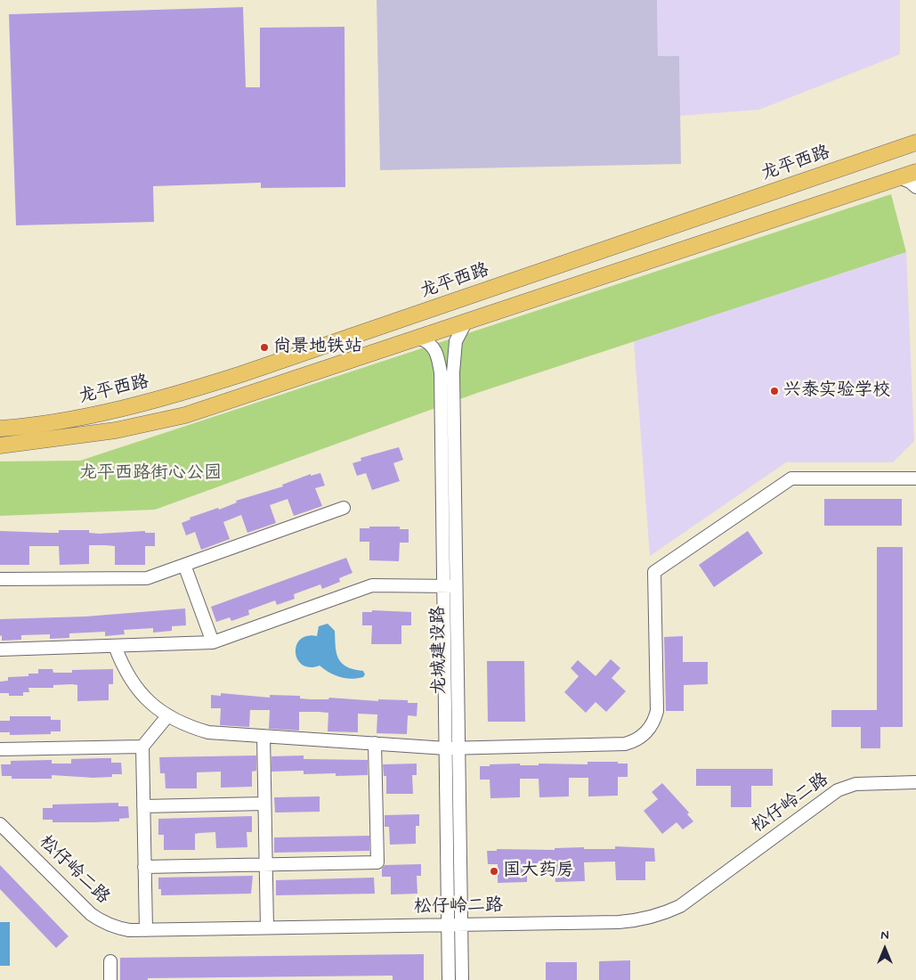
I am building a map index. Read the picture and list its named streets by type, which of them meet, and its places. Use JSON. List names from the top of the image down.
{
  "streets": {
    "main road": ["龙平西路"],
    "street": ["龙城建设路", "松仔岭二路"]
  },
  "crossings": [
    ["龙平西路", "龙城建设路"],
    ["龙城建设路", "松仔岭二路"]
  ],
  "parks": ["龙平西路街心公园"],
  "places": ["尚景地铁站", "兴泰实验学校", "国大药房"],
  "north": "top"
}
